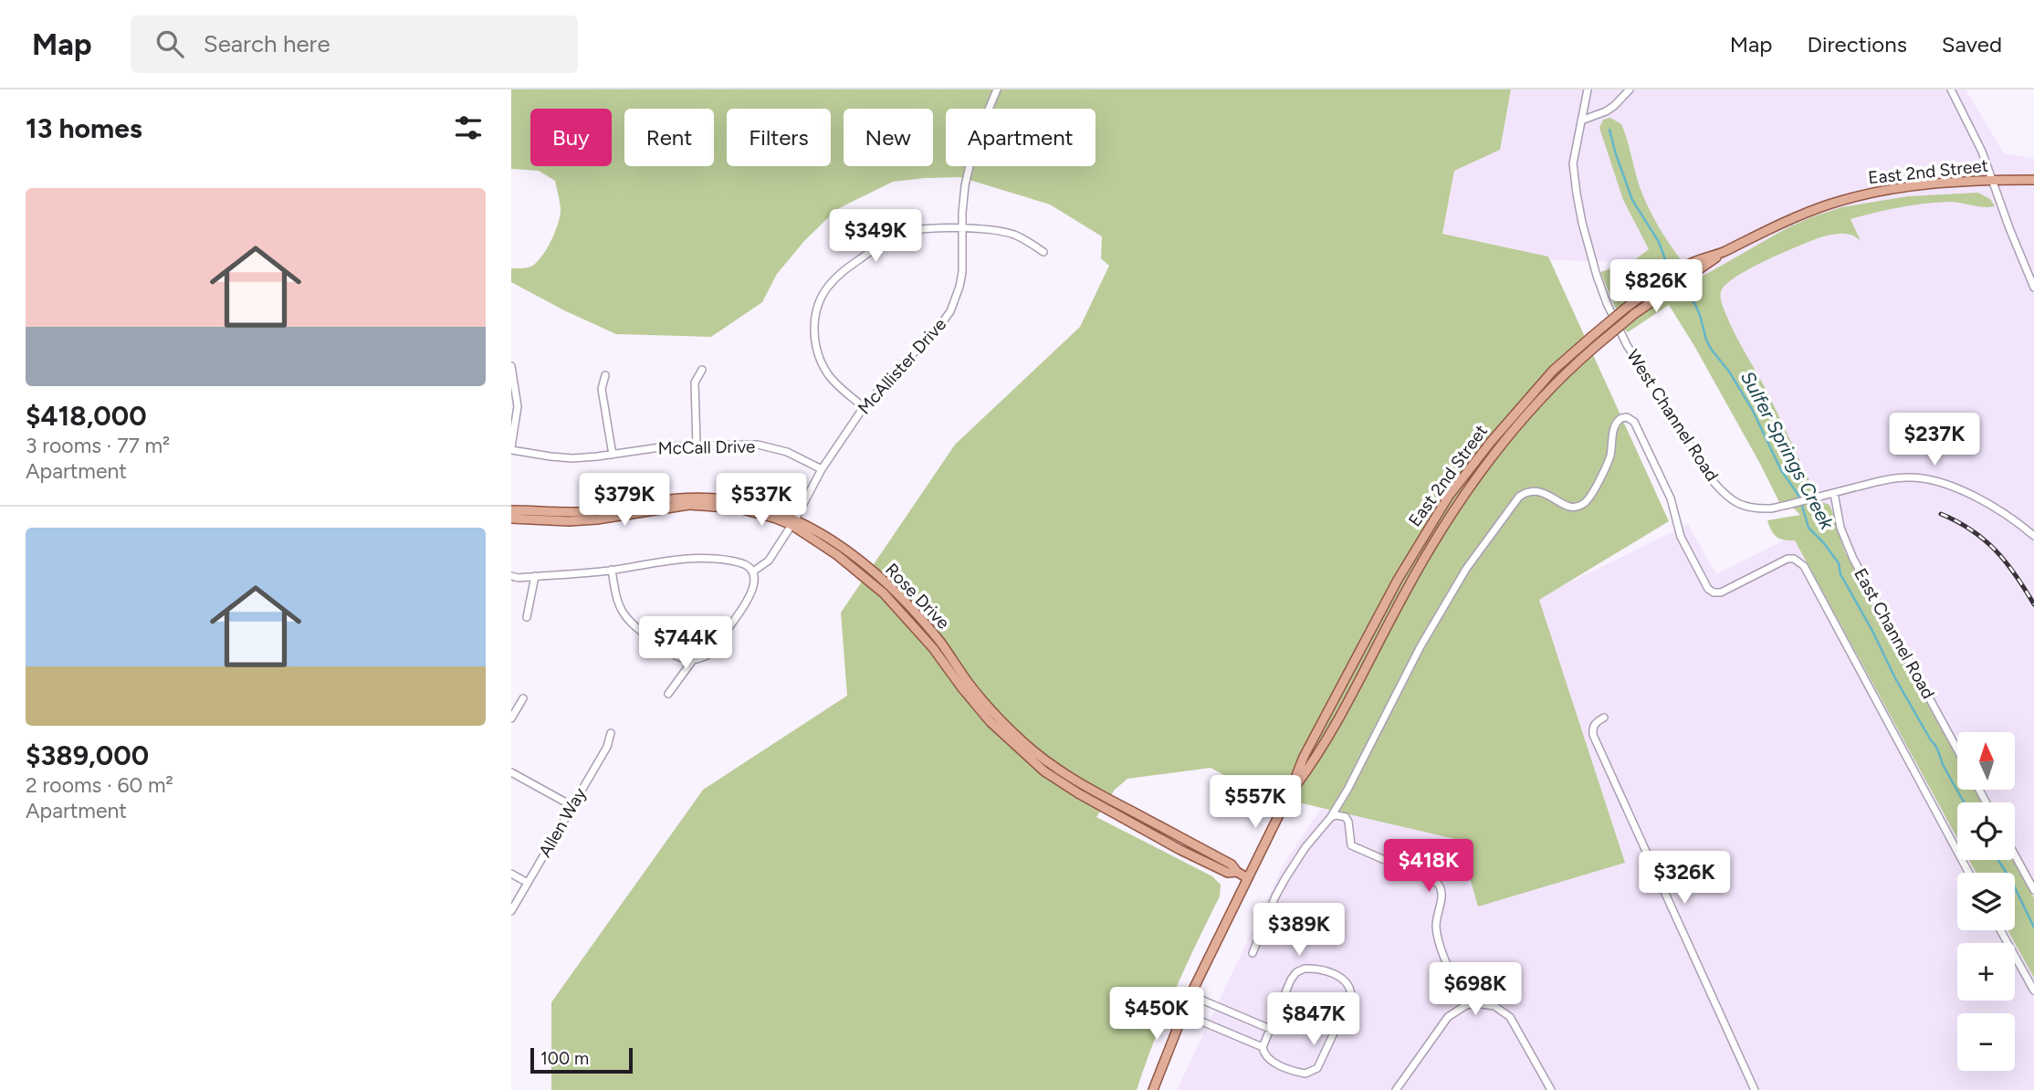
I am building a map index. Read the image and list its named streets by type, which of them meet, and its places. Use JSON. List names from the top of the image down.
{
  "streets": {
    "main road": ["East 2nd Street", "Rose Drive"],
    "street": [
      "McAllister Drive",
      "West Channel Road",
      "McCall Drive",
      "East Channel Road",
      "Allen Way"
    ]
  },
  "crossings": [
    ["East 2nd Street", "Rose Drive"],
    ["McAllister Drive", "McCall Drive"],
    ["McAllister Drive", "Rose Drive"],
    ["West Channel Road", "East Channel Road"]
  ],
  "water": ["Sulfer Springs Creek"],
  "scale_bar": "100 m",
  "north": "top",
  "page": {
    "header": "Map",
    "search": "Search here",
    "nav": ["Map", "Directions", "Saved"],
    "heading": "13 homes",
    "chip": [
      "Buy",
      "Rent",
      "Filters",
      "New",
      "Apartment"
    ],
    "list": [
      {
        "name": "$418,000",
        "note": "3 rooms · 77 m² · Apartment"
      },
      {
        "name": "$389,000",
        "note": "2 rooms · 60 m² · Apartment"
      }
    ],
    "price": [
      "$349K",
      "$826K",
      "$237K",
      "$379K",
      "$537K",
      "$744K",
      "$557K",
      "$418K",
      "$326K",
      "$389K",
      "$698K",
      "$450K",
      "$847K"
    ],
    "map_buttons": ["+", "−"],
    "scale": "100 m"
  }
}
